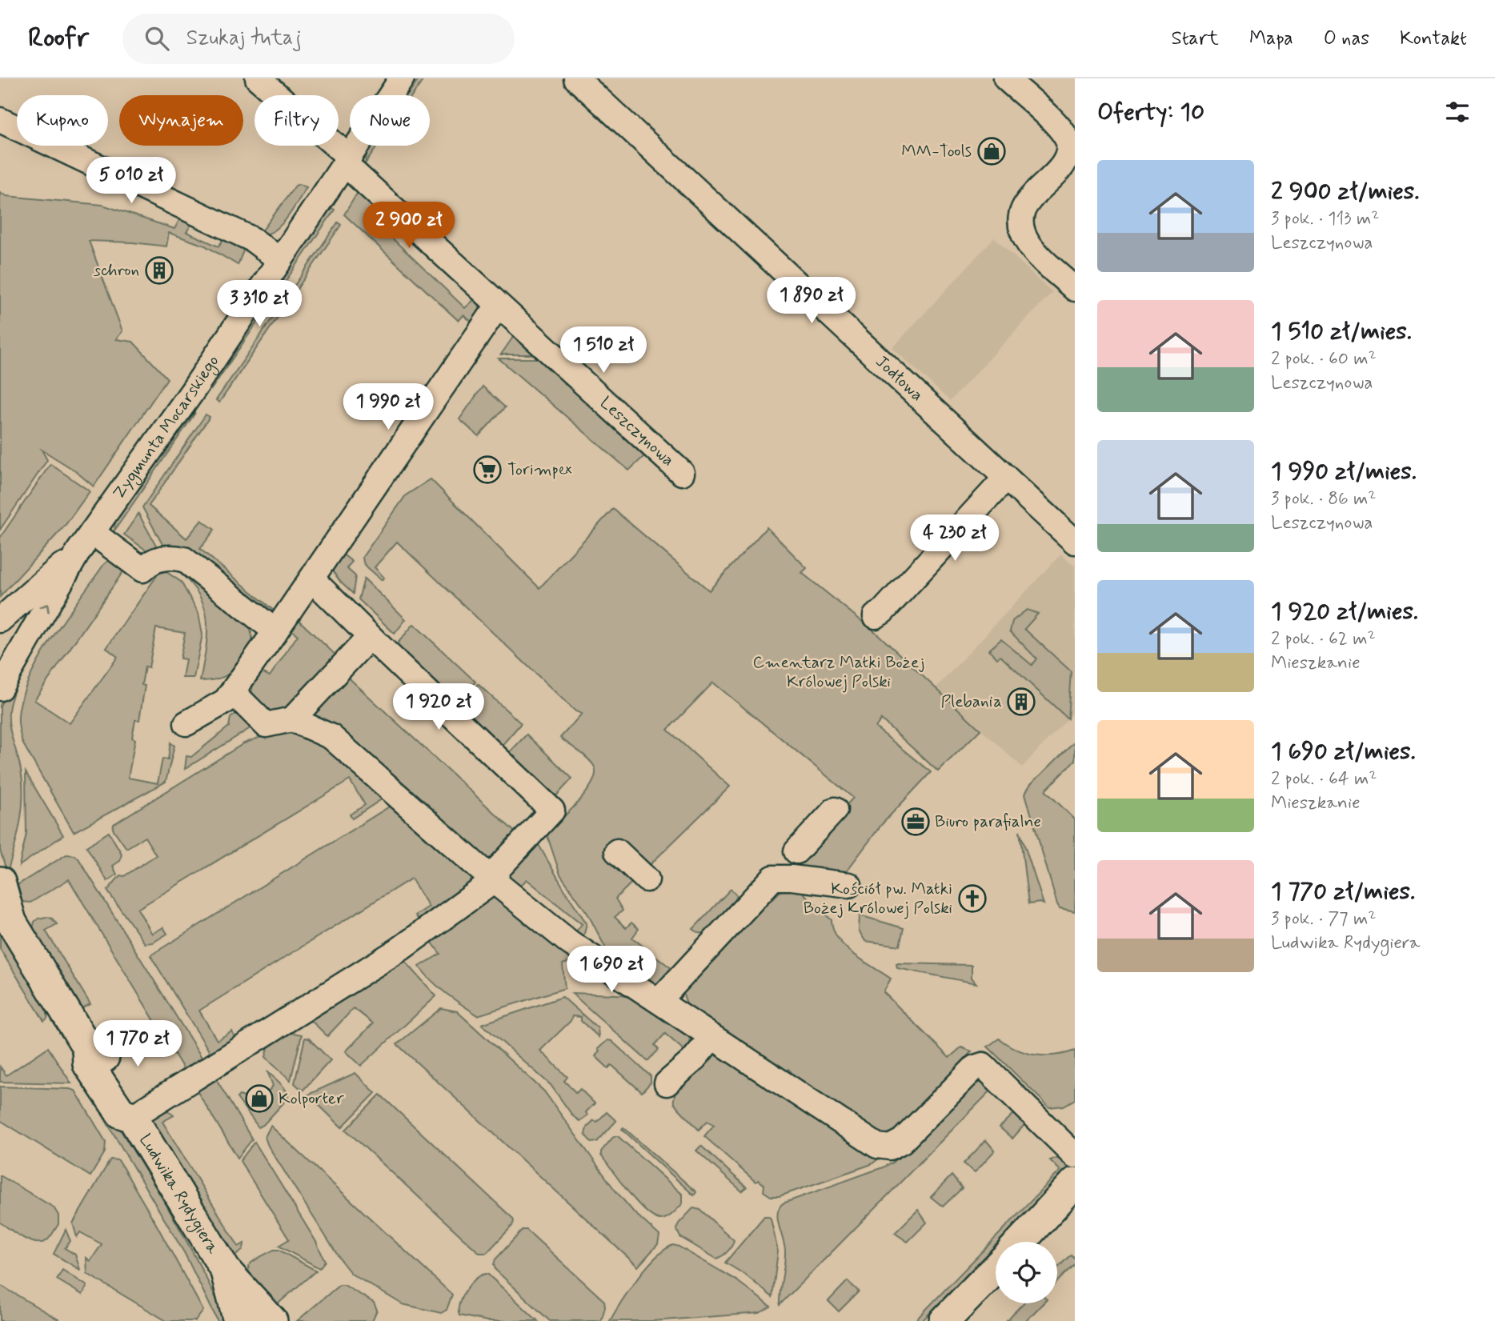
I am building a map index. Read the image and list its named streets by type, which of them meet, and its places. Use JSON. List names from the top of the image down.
{
  "streets": {
    "street": [
      "Jodłowa",
      "Zygmunta Mocarskiego",
      "Leszczynowa",
      "Ludwika Rydygiera"
    ]
  },
  "crossings": [
    ["Zygmunta Mocarskiego", "Leszczynowa"]
  ],
  "parks": ["Cmentarz Matki Bożej Królowej Polski"],
  "places": {
    "shop": ["MM-Tools", "Kolporter"],
    "building": ["schron", "Plebania"],
    "supermarket": ["Torimpex"],
    "office": ["Biuro parafialne"],
    "church": ["Kościół pw. Matki Bożej Królowej Polski"]
  },
  "page": {
    "header": "Roofr",
    "search": "Szukaj tutaj",
    "nav": [
      "Start",
      "Mapa",
      "O nas",
      "Kontakt"
    ],
    "heading": "Oferty: 10",
    "chip": [
      "Kupno",
      "Wynajem",
      "Filtry",
      "Nowe"
    ],
    "list": [
      {
        "name": "2 900 zł/mies.",
        "note": "3 pok. · 113 m² · Leszczynowa"
      },
      {
        "name": "1 510 zł/mies.",
        "note": "2 pok. · 60 m² · Leszczynowa"
      },
      {
        "name": "1 990 zł/mies.",
        "note": "3 pok. · 86 m² · Leszczynowa"
      },
      {
        "name": "1 920 zł/mies.",
        "note": "2 pok. · 62 m² · Mieszkanie"
      },
      {
        "name": "1 690 zł/mies.",
        "note": "2 pok. · 64 m² · Mieszkanie"
      },
      {
        "name": "1 770 zł/mies.",
        "note": "3 pok. · 77 m² · Ludwika Rydygiera"
      }
    ],
    "price": [
      "5 010 zł",
      "2 900 zł",
      "1 890 zł",
      "3 310 zł",
      "1 510 zł",
      "1 990 zł",
      "4 230 zł",
      "1 920 zł",
      "1 690 zł",
      "1 770 zł"
    ]
  }
}
